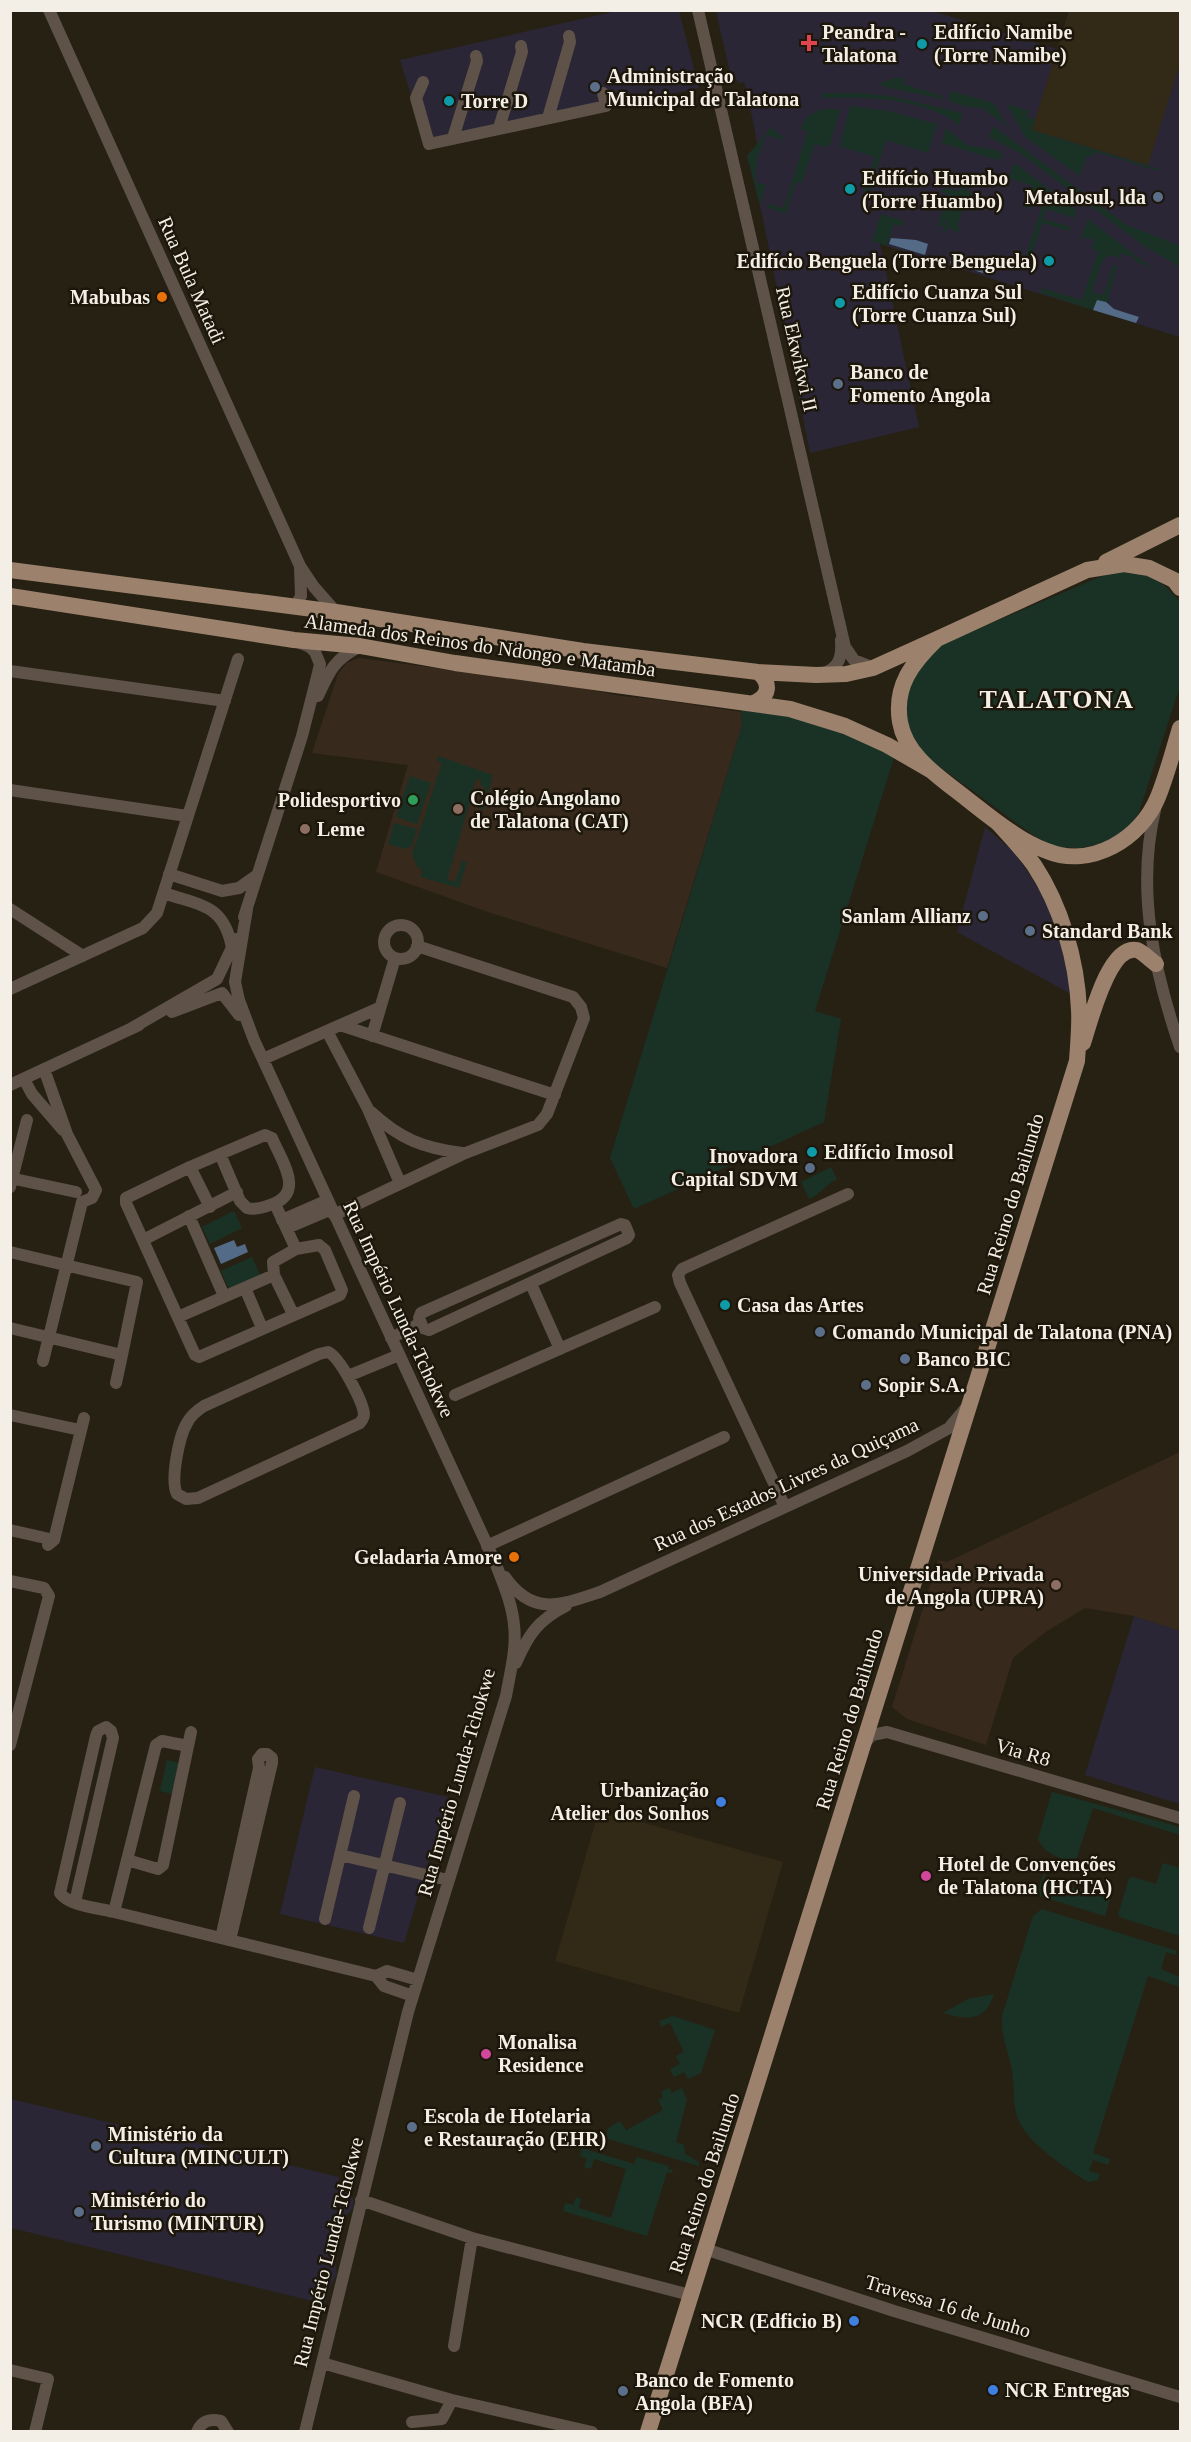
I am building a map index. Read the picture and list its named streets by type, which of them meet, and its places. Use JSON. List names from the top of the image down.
{
  "streets": {
    "main road": ["Alameda dos Reinos do Ndongo e Matamba", "Rua Reino do Bailundo"],
    "street": [
      "Rua Bula Matadi",
      "Rua Ekwikwi II",
      "Rua Império Lunda-Tchokwe",
      "Rua dos Estados Livres da Quiçama",
      "Via R8",
      "Travessa 16 de Junho"
    ]
  },
  "crossings": [
    ["Rua Bula Matadi", "Alameda dos Reinos do Ndongo e Matamba"],
    ["Rua Ekwikwi II", "Alameda dos Reinos do Ndongo e Matamba"],
    ["Alameda dos Reinos do Ndongo e Matamba", "Rua Império Lunda-Tchokwe"],
    ["Rua Reino do Bailundo", "Rua dos Estados Livres da Quiçama"],
    ["Rua Reino do Bailundo", "Via R8"],
    ["Rua Reino do Bailundo", "Travessa 16 de Junho"],
    ["Rua Império Lunda-Tchokwe", "Rua dos Estados Livres da Quiçama"]
  ],
  "districts": ["TALATONA"],
  "places": {
    "health": ["Peandra - Talatona"],
    "other": [
      "Edifício Namibe (Torre Namibe)",
      "Administração Municipal de Talatona",
      "Torre D",
      "Edifício Huambo (Torre Huambo)",
      "Metalosul, lda",
      "Edifício Benguela (Torre Benguela)",
      "Mabubas",
      "Edifício Cuanza Sul (Torre Cuanza Sul)",
      "Banco de Fomento Angola",
      "Polidesportivo",
      "Colégio Angolano de Talatona (CAT)",
      "Leme",
      "Sanlam Allianz",
      "Standard Bank",
      "Edifício Imosol",
      "Inovadora Capital SDVM",
      "Casa das Artes",
      "Comando Municipal de Talatona (PNA)",
      "Banco BIC",
      "Sopir S.A.",
      "Geladaria Amore",
      "Universidade Privada de Angola (UPRA)",
      "Urbanização Atelier dos Sonhos",
      "Hotel de Convenções de Talatona (HCTA)",
      "Monalisa Residence",
      "Escola de Hotelaria e Restauração (EHR)",
      "Ministério da Cultura (MINCULT)",
      "Ministério do Turismo (MINTUR)",
      "NCR (Edficio B)",
      "NCR Entregas",
      "Banco de Fomento Angola (BFA)"
    ]
  }
}
